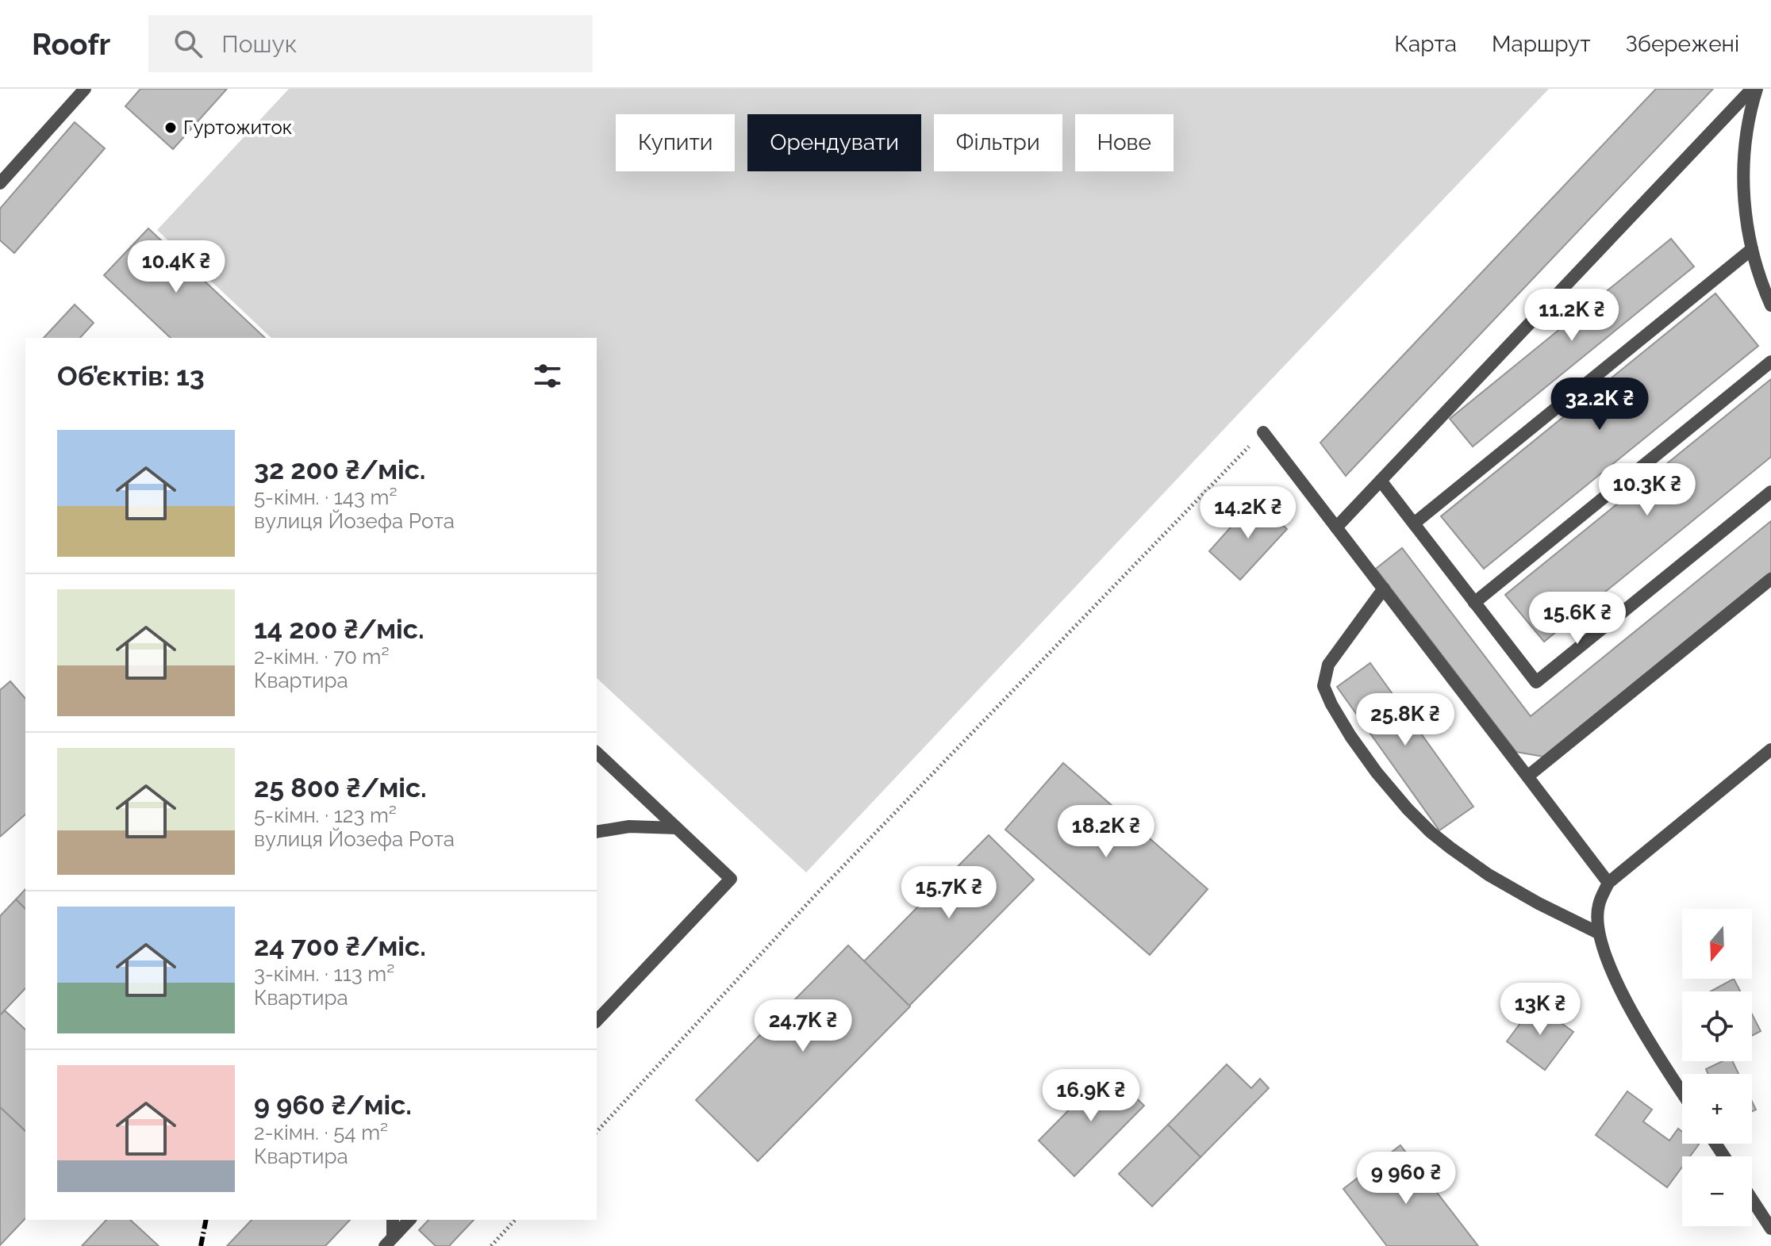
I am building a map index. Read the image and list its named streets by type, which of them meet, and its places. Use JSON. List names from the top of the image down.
{
  "places": ["Гуртожиток"],
  "north": "bottom",
  "page": {
    "header": "Roofr",
    "search": "Пошук",
    "nav": ["Карта", "Маршрут", "Збережені"],
    "chip": [
      "Купити",
      "Орендувати",
      "Фільтри",
      "Нове"
    ],
    "price": [
      "10.4K ₴",
      "11.2K ₴",
      "32.2K ₴",
      "10.3K ₴",
      "14.2K ₴",
      "15.6K ₴",
      "25.8K ₴",
      "18.2K ₴",
      "15.7K ₴",
      "13K ₴",
      "24.7K ₴",
      "16.9K ₴",
      "9 960 ₴"
    ],
    "heading": "Об’єктів: 13",
    "list": [
      {
        "name": "32 200 ₴/міс.",
        "note": "5-кімн. · 143 m² · вулиця Йозефа Рота"
      },
      {
        "name": "14 200 ₴/міс.",
        "note": "2-кімн. · 70 m² · Квартира"
      },
      {
        "name": "25 800 ₴/міс.",
        "note": "5-кімн. · 123 m² · вулиця Йозефа Рота"
      },
      {
        "name": "24 700 ₴/міс.",
        "note": "3-кімн. · 113 m² · Квартира"
      },
      {
        "name": "9 960 ₴/міс.",
        "note": "2-кімн. · 54 m² · Квартира"
      }
    ],
    "map_buttons": ["+", "−"]
  }
}
